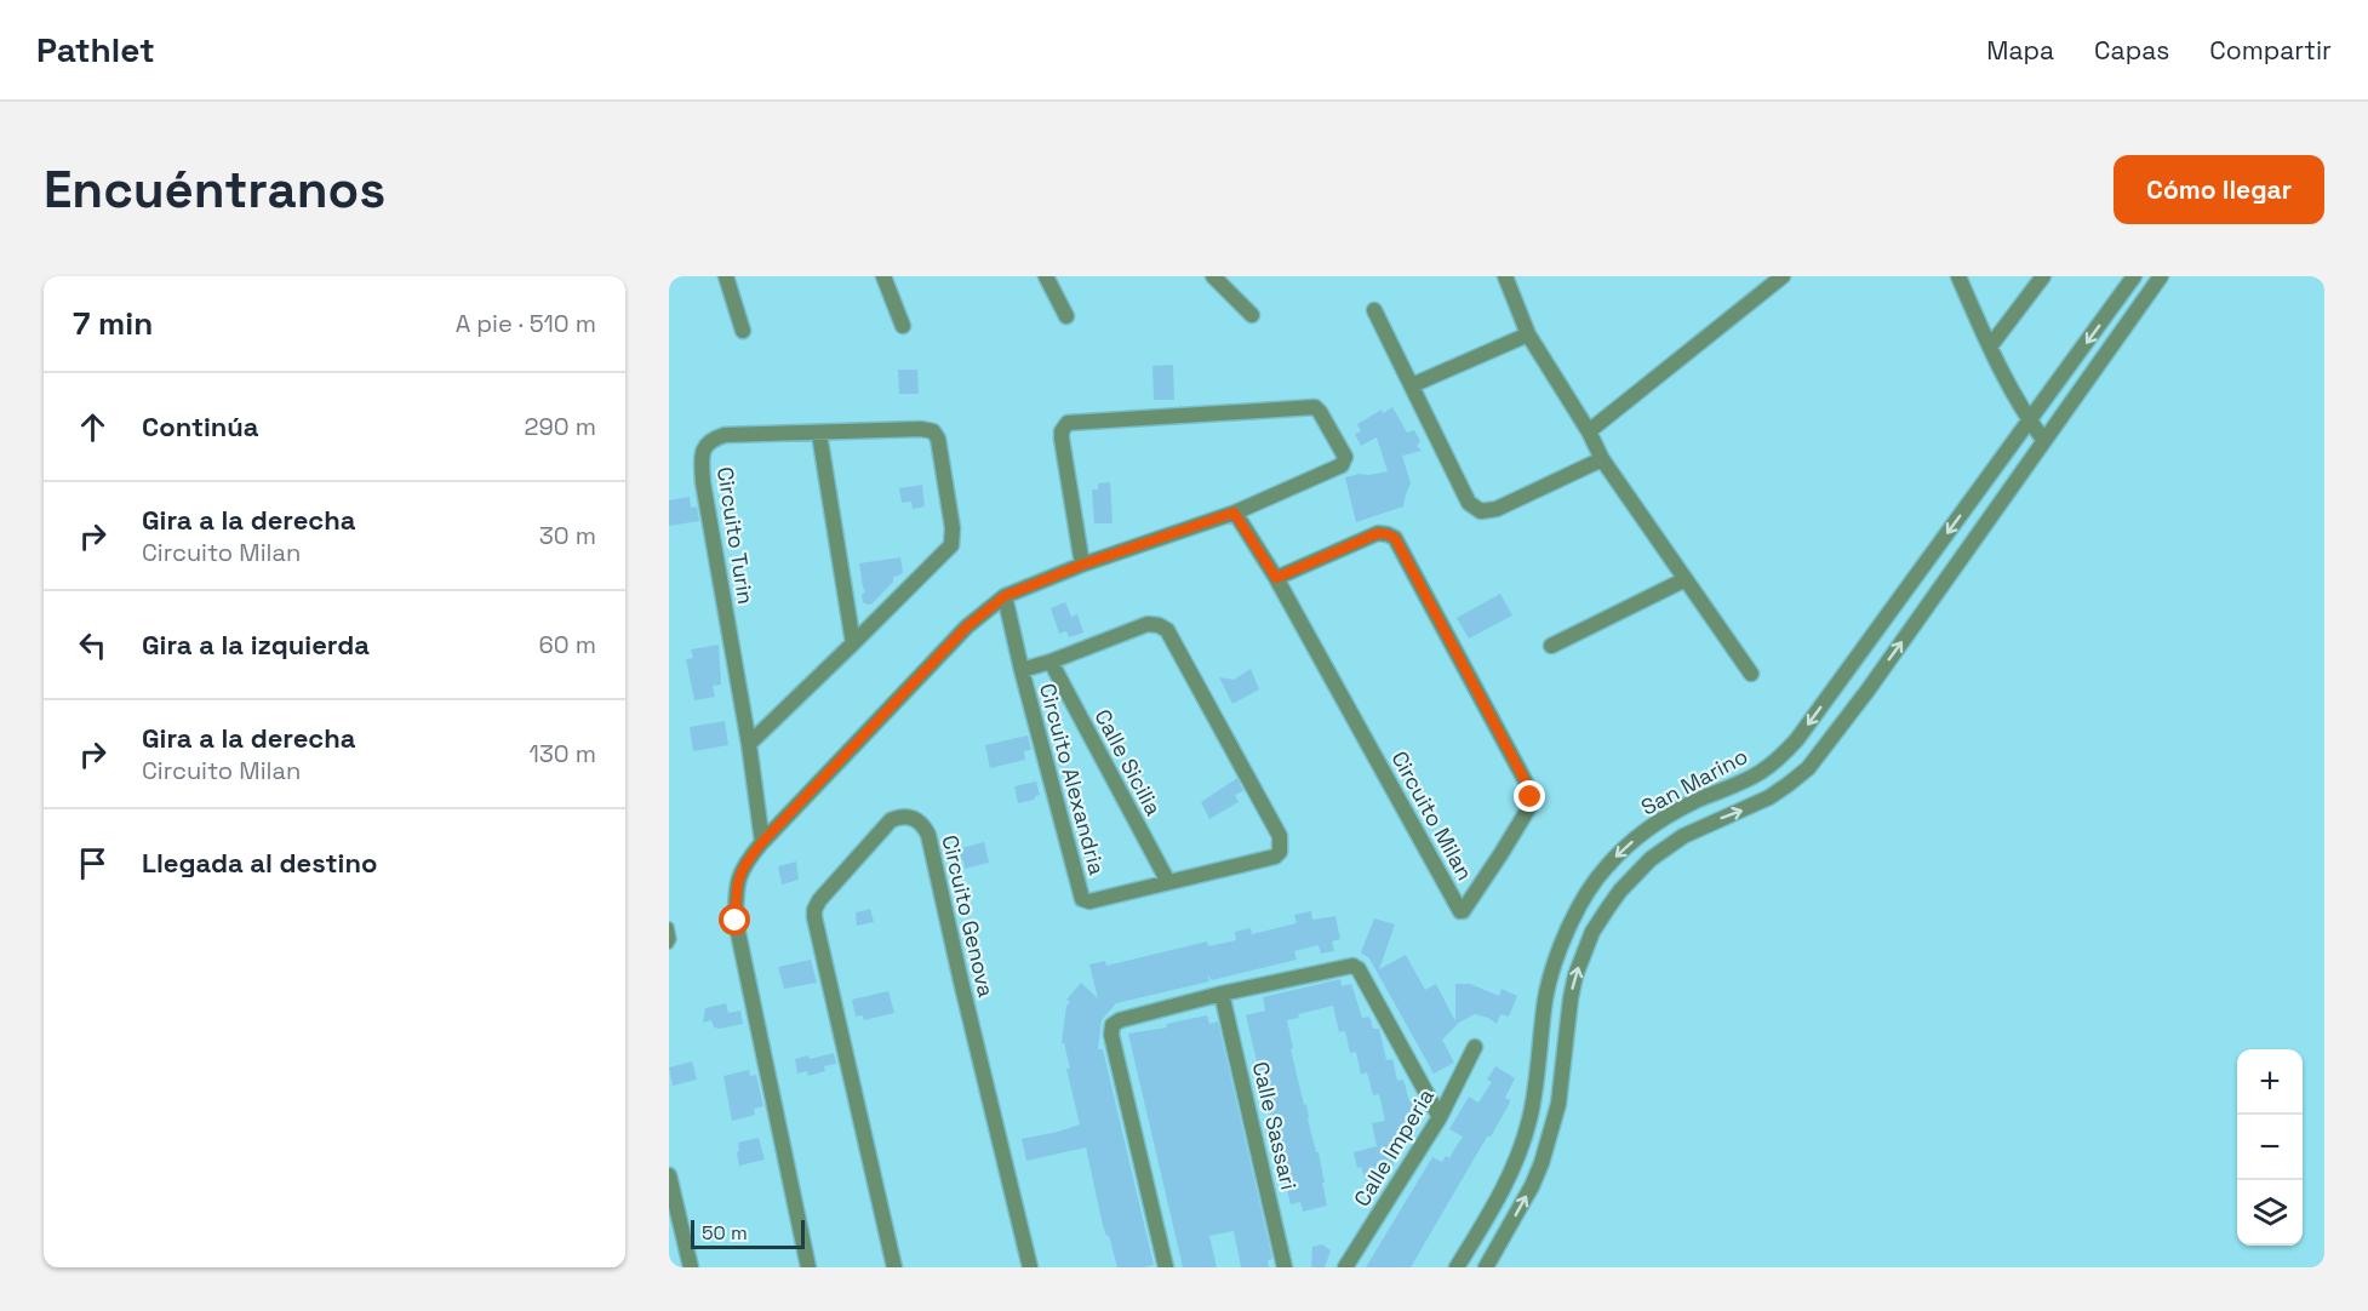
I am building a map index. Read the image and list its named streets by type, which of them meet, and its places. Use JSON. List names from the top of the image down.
{
  "streets": {
    "street": [
      "Circuito Turin",
      "Calle Sicilia",
      "Circuito Alexandria",
      "San Marino",
      "Circuito Milan",
      "Circuito Genova",
      "Calle Sassari",
      "Calle Imperia"
    ]
  },
  "crossings": [
    ["Calle Sicilia", "Circuito Alexandria"]
  ],
  "scale_bar": "50 m",
  "page": {
    "header": "Pathlet",
    "nav": ["Mapa", "Capas", "Compartir"],
    "buttons": "Cómo llegar",
    "title": "Encuéntranos",
    "heading": ["7 min", "A pie · 510 m"],
    "list": [
      ["Continúa", "290 m"],
      ["Gira a la derecha", "Circuito Milan", "30 m"],
      ["Gira a la izquierda", "60 m"],
      ["Gira a la derecha", "Circuito Milan", "130 m"],
      "Llegada al destino"
    ],
    "map_buttons": ["+", "−"],
    "scale": "50 m"
  }
}
